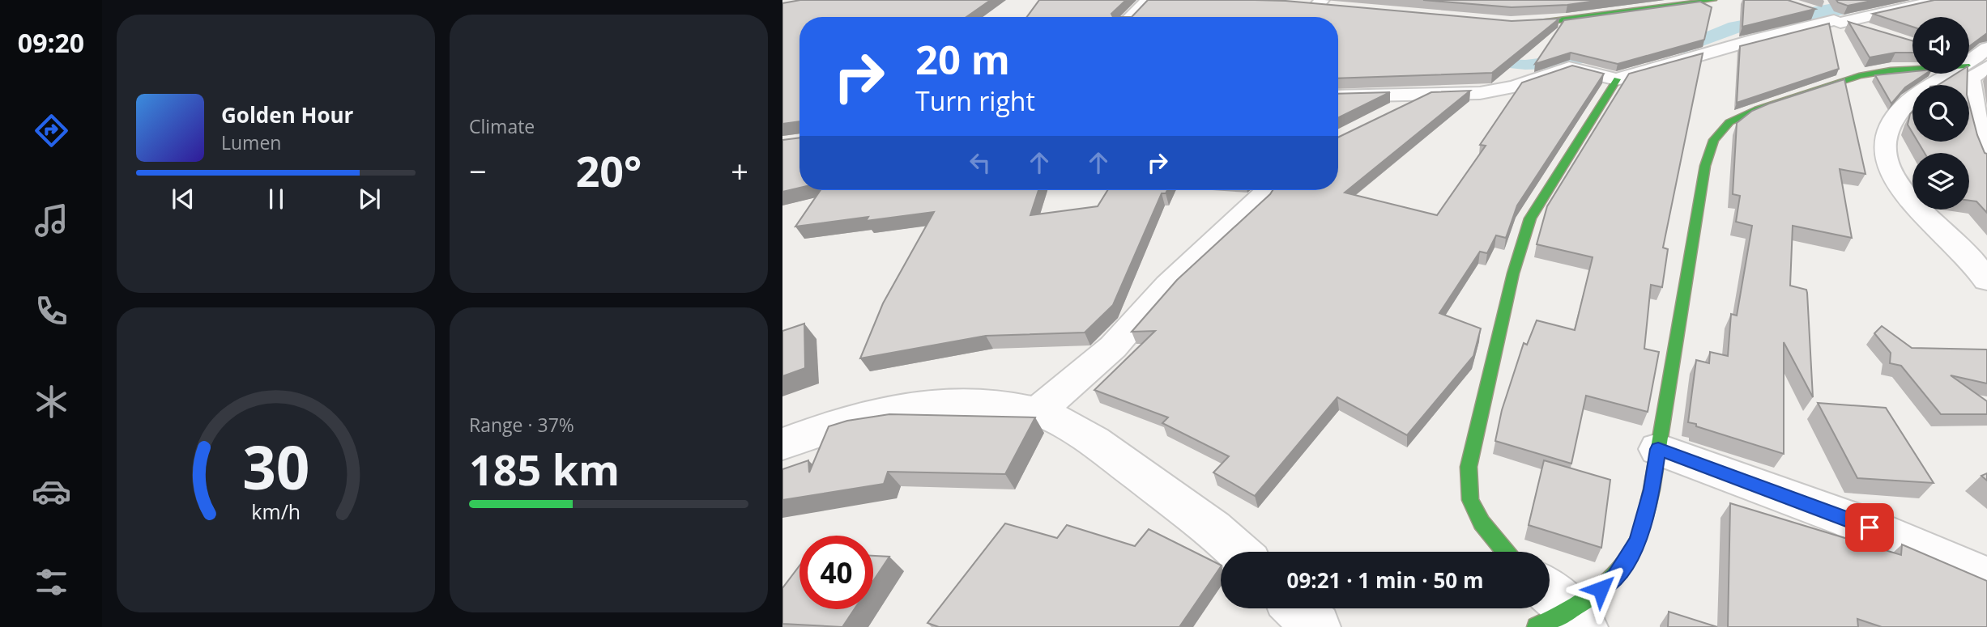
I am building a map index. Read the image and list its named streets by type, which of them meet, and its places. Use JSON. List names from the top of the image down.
{
  "page": {
    "tabs": "09:20",
    "tile": [
      "Climate",
      ["Range · 37%", "185 km"]
    ],
    "turn": ["20 m", "Turn right"],
    "song": ["Golden Hour", "Lumen"],
    "heat": ["−", "20°", "+"],
    "limit": "40",
    "trip": "09:21 · 1 min · 50 m",
    "gauge": ["30", "km/h"]
  }
}
